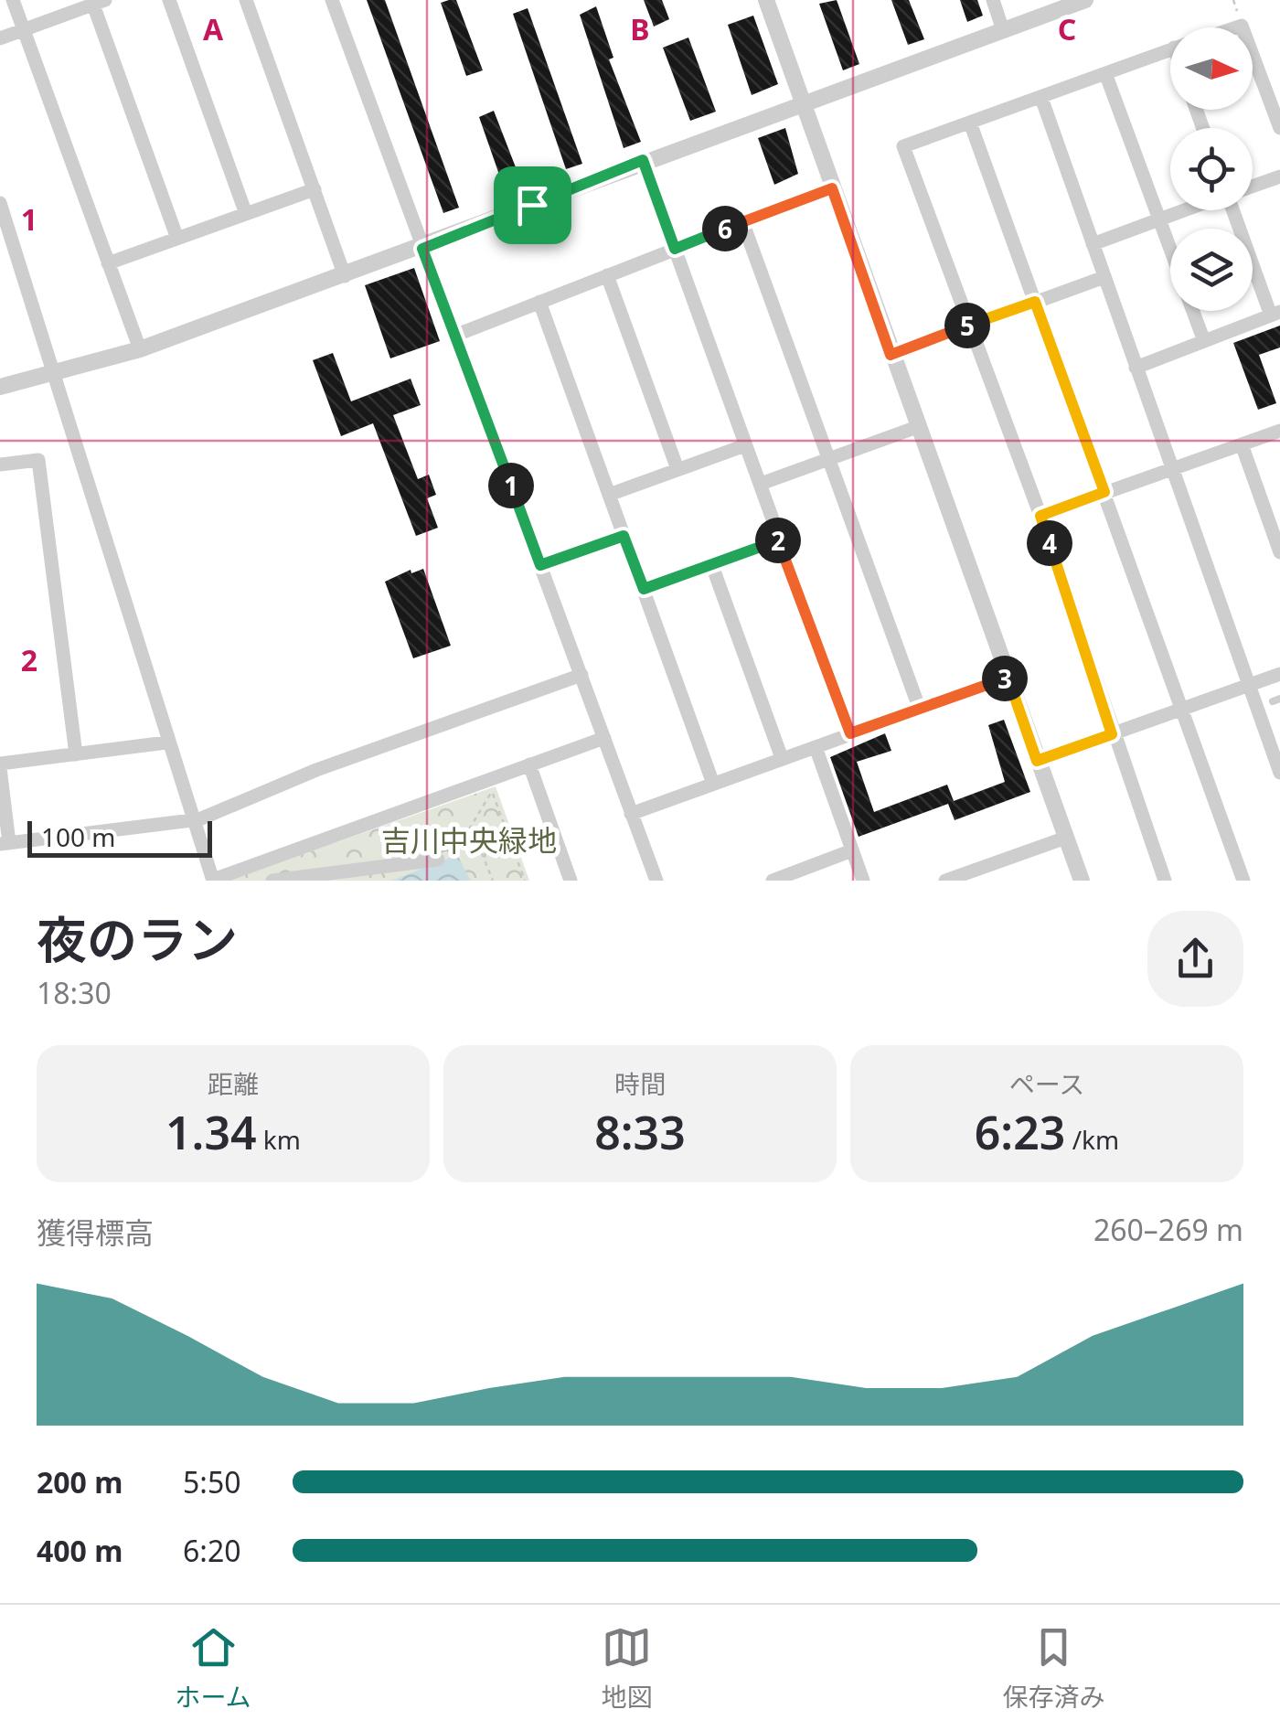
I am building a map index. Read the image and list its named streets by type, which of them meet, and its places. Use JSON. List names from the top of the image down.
{
  "parks": ["吉川中央緑地"],
  "scale_bar": "100 m",
  "north": "right",
  "page": {
    "pins": [
      "6",
      "5",
      "1",
      "2",
      "4",
      "3"
    ],
    "scale": "100 m",
    "heading": ["夜のラン", "18:30"],
    "stats": [
      ["距離", "1.34 km"],
      ["時間", "8:33"],
      ["ペース", "6:23 /km"]
    ],
    "chart": ["獲得標高", "260–269 m"],
    "list": [
      {
        "name": "200 m",
        "note": "5:50"
      },
      {
        "name": "400 m",
        "note": "6:20"
      }
    ],
    "tabs": ["ホーム", "地図", "保存済み"]
  },
  "grid": {
    "columns": ["A", "B", "C"],
    "rows": ["1", "2"]
  }
}
